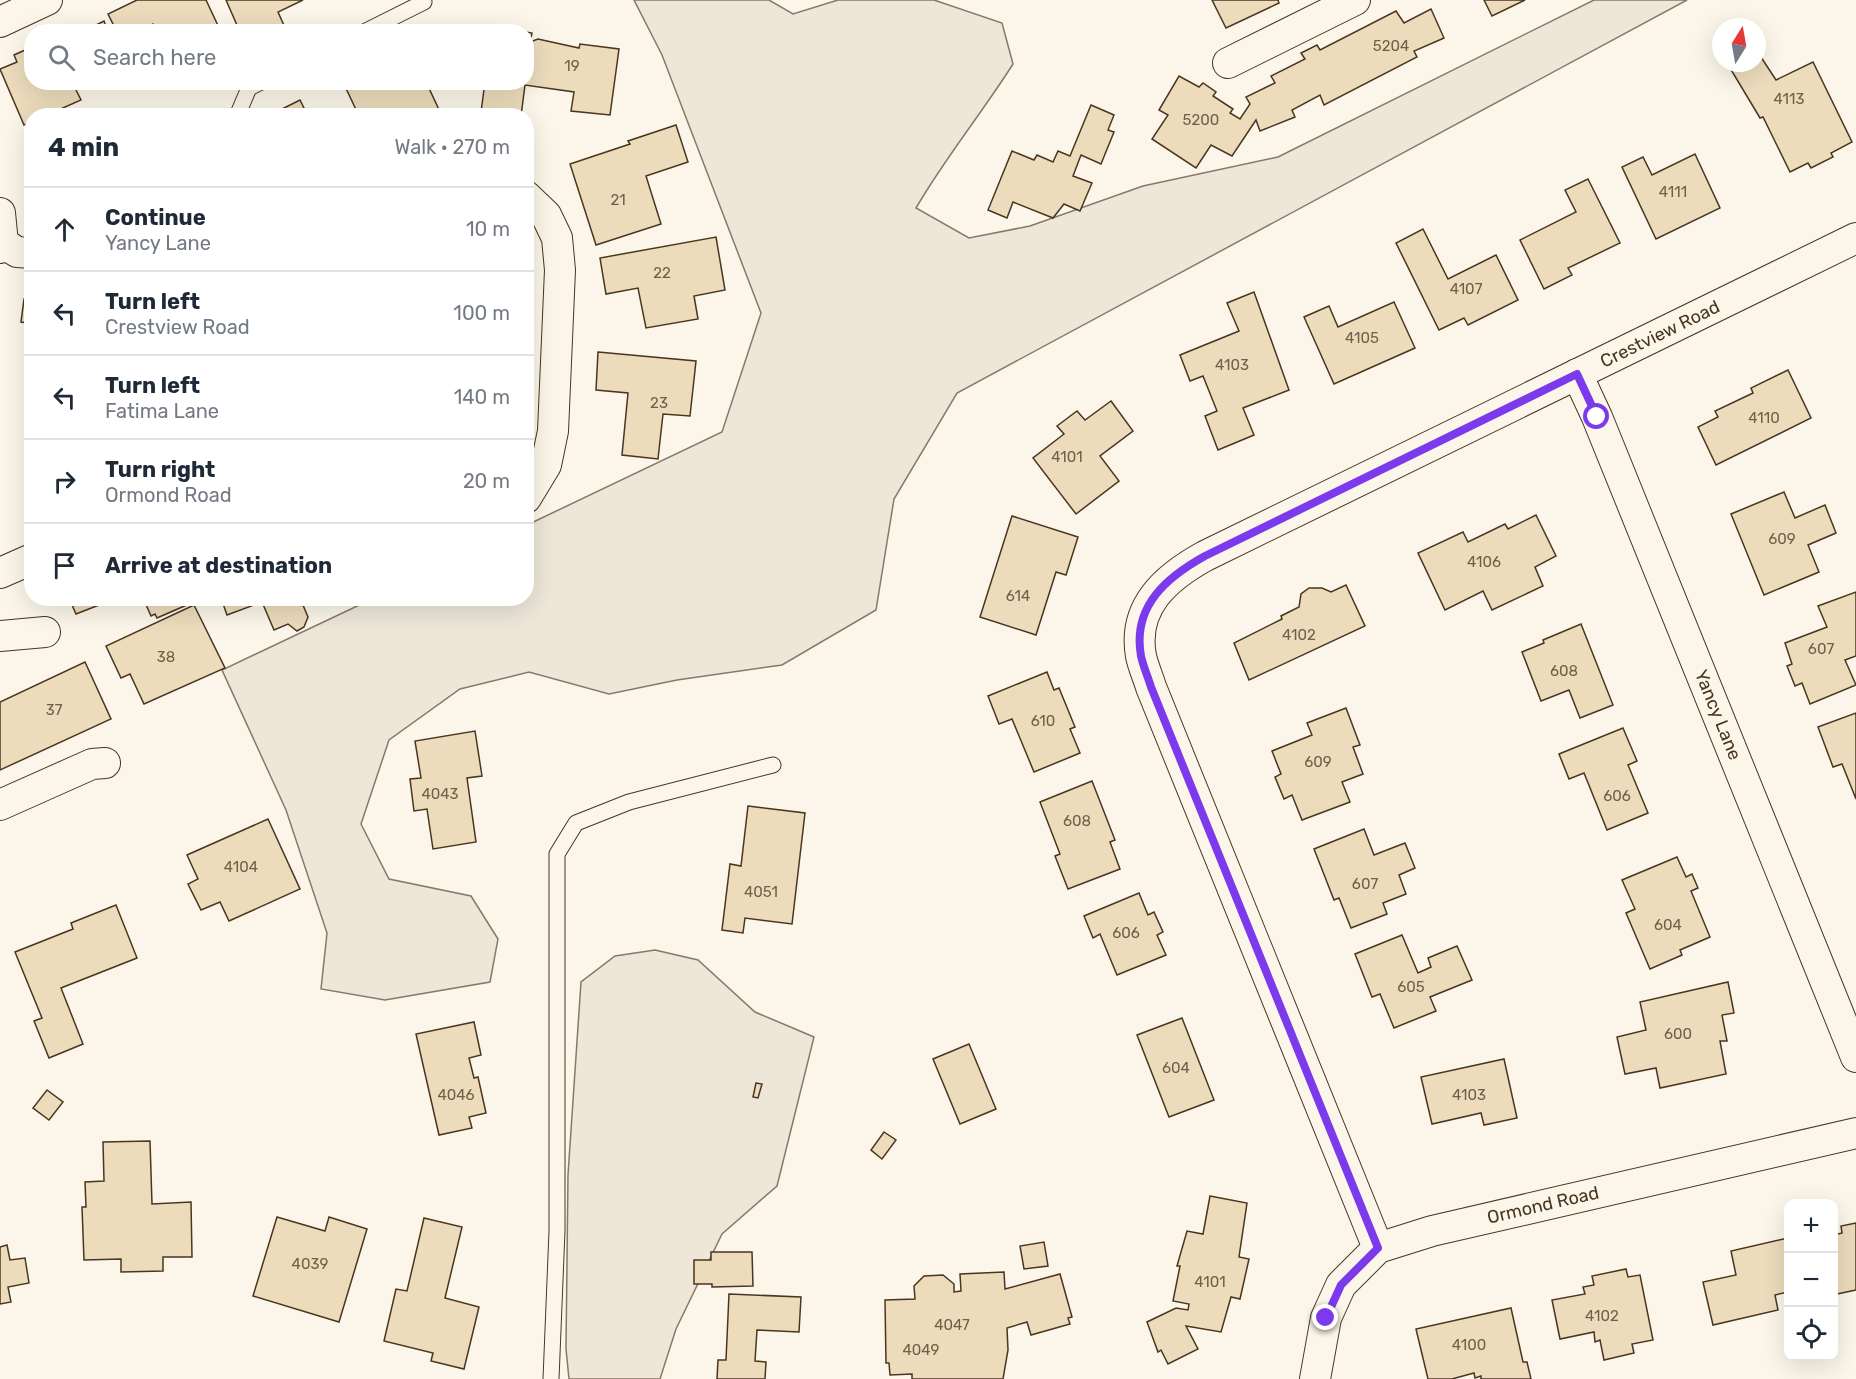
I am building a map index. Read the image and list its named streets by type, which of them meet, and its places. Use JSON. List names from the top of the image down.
{
  "streets": {
    "street": ["Crestview Road", "Yancy Lane", "Ormond Road"]
  },
  "crossings": [
    ["Crestview Road", "Yancy Lane"],
    ["Crestview Road", "Ormond Road"]
  ],
  "house_numbers": [
    "5204",
    "19",
    "4113",
    "5200",
    "4111",
    "21",
    "22",
    "4107",
    "4105",
    "4103",
    "23",
    "4110",
    "4101",
    "609",
    "4106",
    "614",
    "4102",
    "607",
    "38",
    "608",
    "37",
    "610",
    "609",
    "4043",
    "606",
    "608",
    "4104",
    "607",
    "4051",
    "604",
    "606",
    "605",
    "600",
    "604",
    "4046",
    "4103",
    "4039",
    "4101",
    "4102",
    "4047",
    "4100",
    "4049"
  ],
  "north": "top",
  "page": {
    "search": "Search here",
    "heading": ["4 min", "Walk · 270 m"],
    "list": [
      ["Continue", "Yancy Lane", "10 m"],
      ["Turn left", "Crestview Road", "100 m"],
      ["Turn left", "Fatima Lane", "140 m"],
      ["Turn right", "Ormond Road", "20 m"],
      "Arrive at destination"
    ],
    "map_buttons": ["+", "−"]
  }
}
